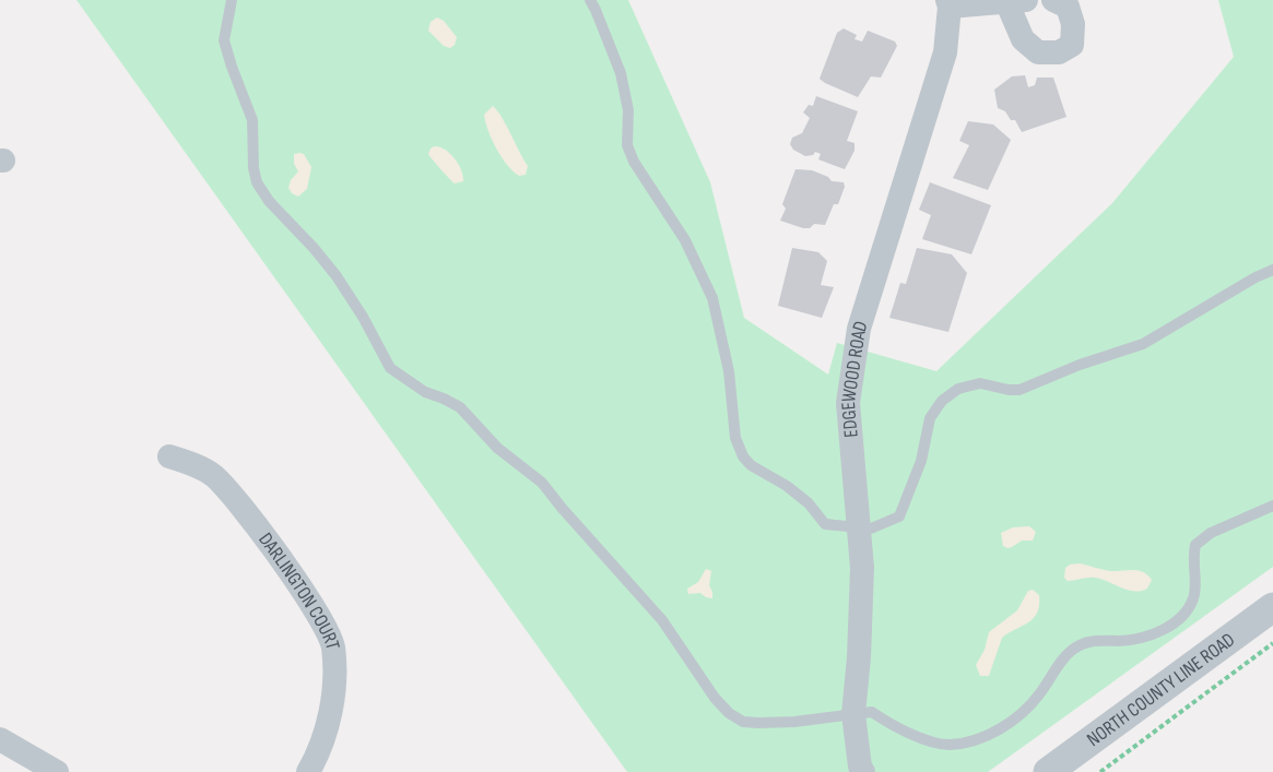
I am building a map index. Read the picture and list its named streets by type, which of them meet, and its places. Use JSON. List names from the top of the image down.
{
  "streets": {
    "street": ["EDGEWOOD ROAD", "DARLINGTON COURT", "NORTH COUNTY LINE ROAD"]
  }
}
